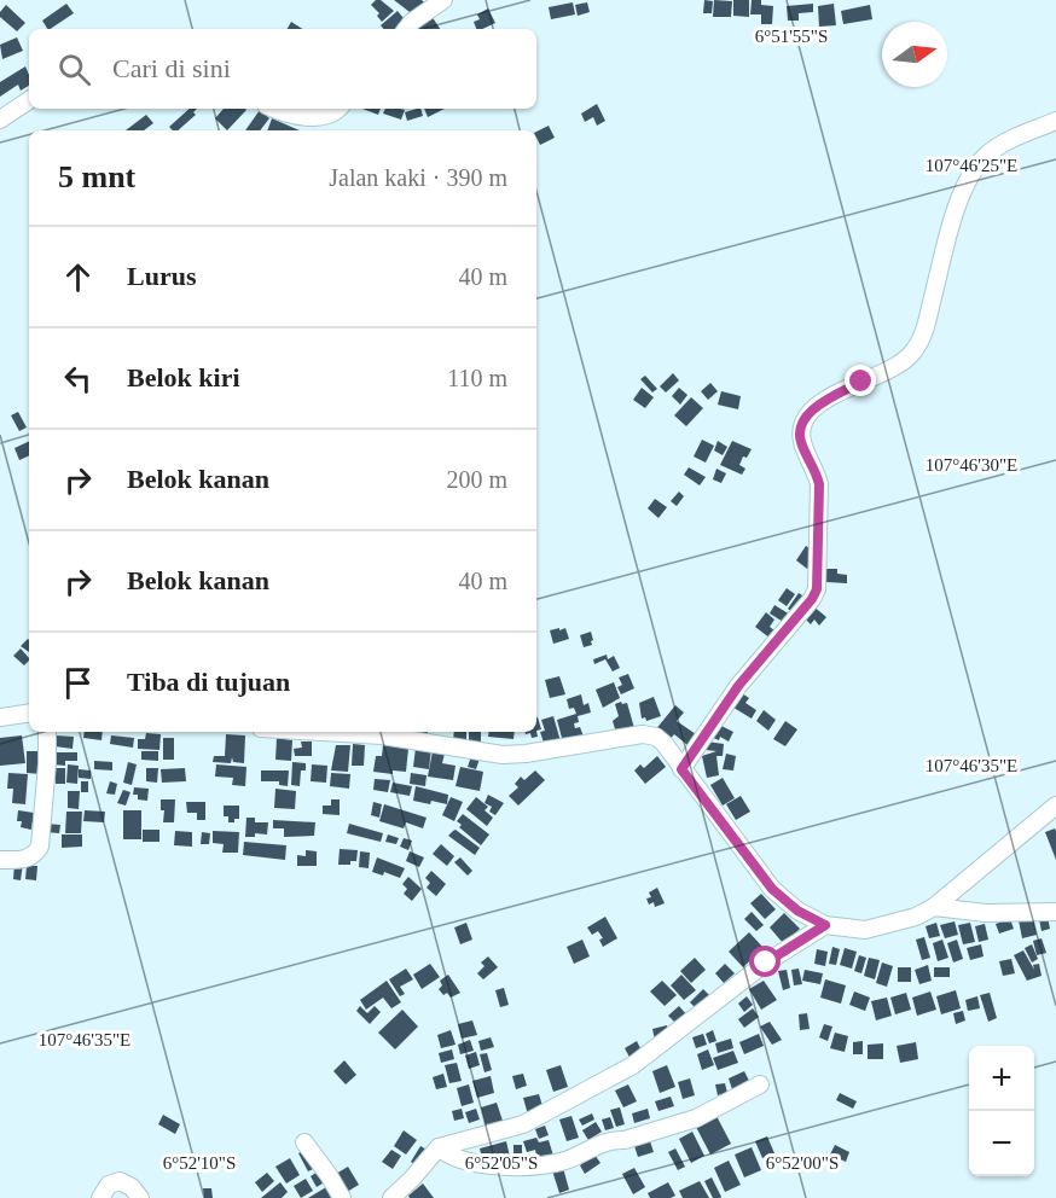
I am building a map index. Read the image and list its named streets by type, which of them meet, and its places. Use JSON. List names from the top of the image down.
{
  "north": "right",
  "page": {
    "search": "Cari di sini",
    "heading": ["5 mnt", "Jalan kaki · 390 m"],
    "list": [
      ["Lurus", "40 m"],
      ["Belok kiri", "110 m"],
      ["Belok kanan", "200 m"],
      ["Belok kanan", "40 m"],
      "Tiba di tujuan"
    ],
    "map_buttons": ["+", "−"]
  },
  "coordinates": [
    "6°51'55\"S",
    "107°46'25\"E",
    "107°46'30\"E",
    "107°46'35\"E",
    "6°52'10\"S",
    "6°52'05\"S",
    "6°52'00\"S"
  ]
}
